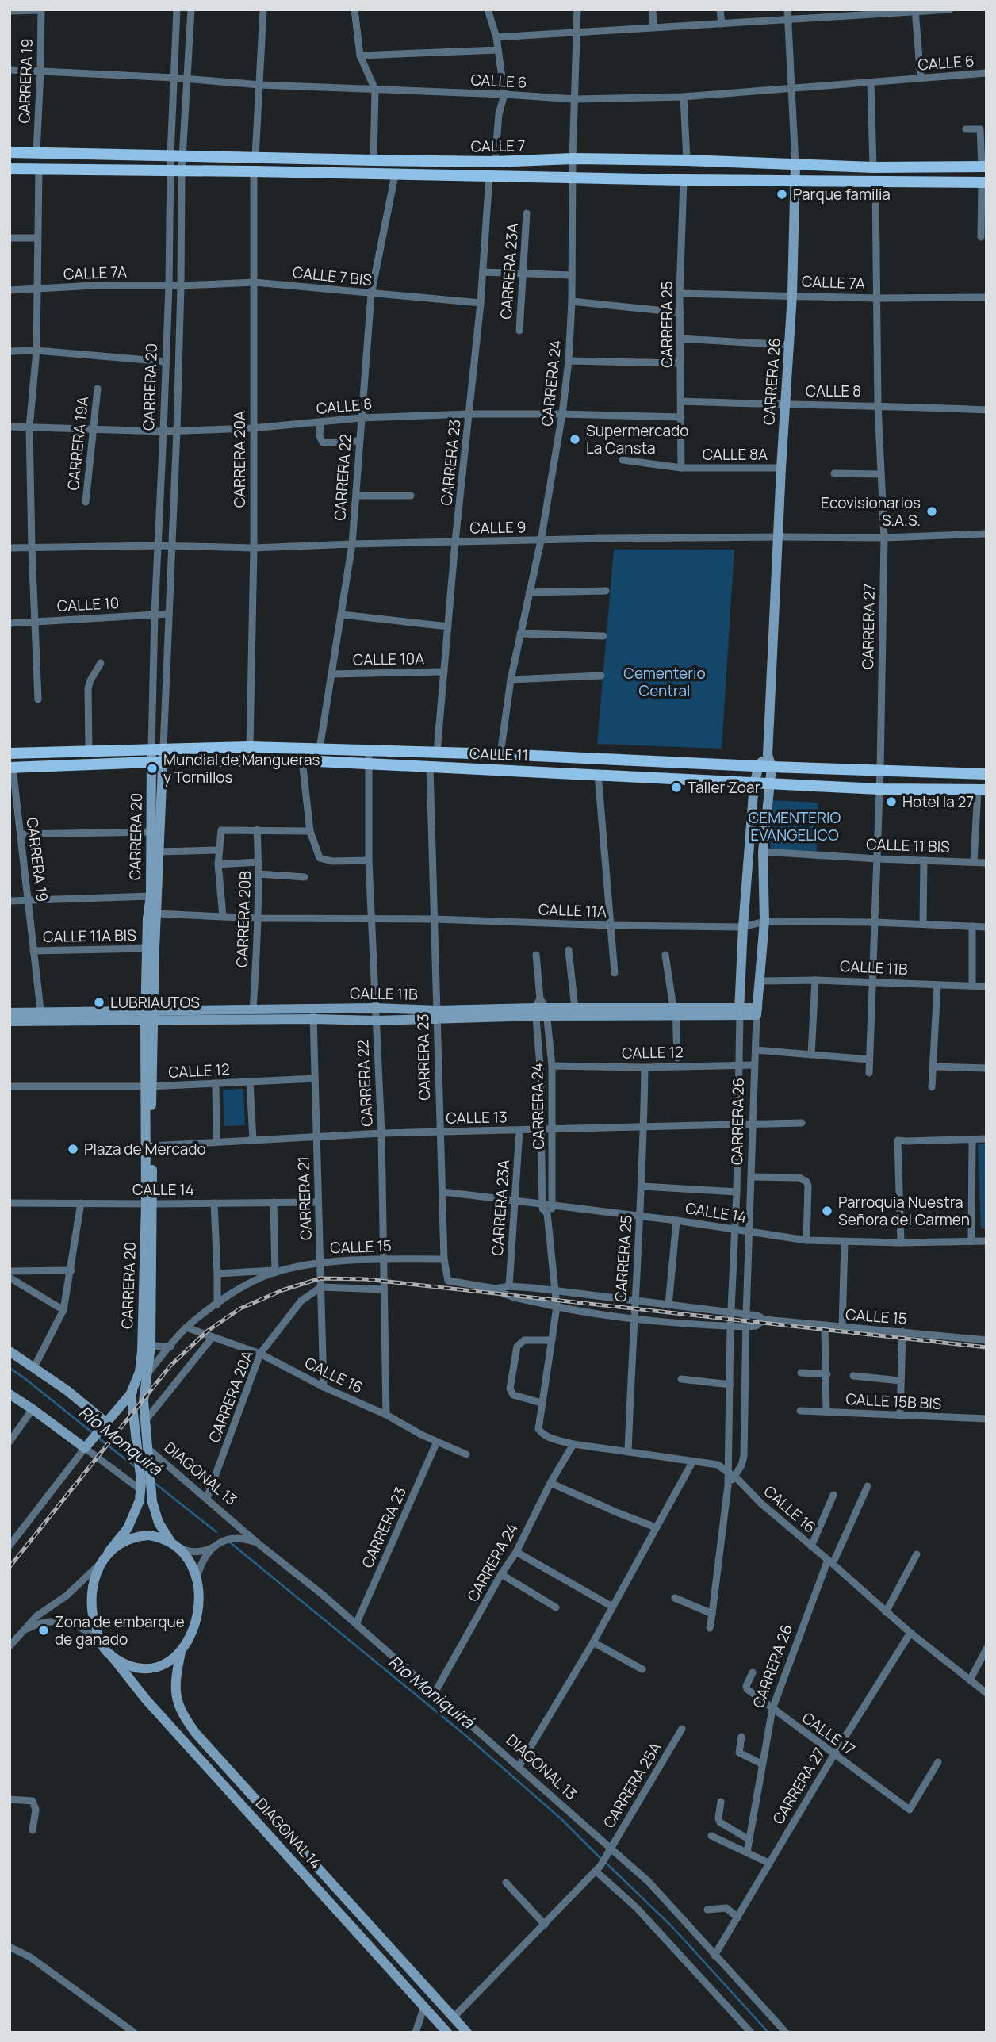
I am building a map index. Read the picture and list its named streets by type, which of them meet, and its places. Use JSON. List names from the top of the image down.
{
  "streets": {
    "main road": ["CALLE 7", "CALLE 11"],
    "street": [
      "CALLE 6",
      "CARRERA 19",
      "CARRERA 23A",
      "CALLE 7A",
      "CALLE 7 BIS",
      "CARRERA 25",
      "CARRERA 26",
      "CARRERA 24",
      "CARRERA 20",
      "CALLE 8",
      "CARRERA 19A",
      "CALLE 8A",
      "CARRERA 20A",
      "CARRERA 23",
      "CARRERA 22",
      "CALLE 9",
      "CALLE 10",
      "CARRERA 27",
      "CALLE 10A",
      "CALLE 11 BIS",
      "CALLE 11A",
      "CARRERA 20B",
      "CALLE 11A BIS",
      "CALLE 11B",
      "CALLE 12",
      "CALLE 13",
      "CALLE 14",
      "CARRERA 21",
      "CALLE 15",
      "CALLE 16",
      "CALLE 15B BIS",
      "DIAGONAL 13",
      "CALLE 17",
      "CARRERA 25A",
      "DIAGONAL 14"
    ]
  },
  "crossings": [
    ["CALLE 6", "CARRERA 19"],
    ["CALLE 6", "CARRERA 26"],
    ["CALLE 6", "CARRERA 24"],
    ["CALLE 6", "CARRERA 20"],
    ["CARRERA 19", "CALLE 7"],
    ["CARRERA 19", "CALLE 11"],
    ["CARRERA 19", "CALLE 11A BIS"],
    ["CARRERA 19", "CALLE 11B"],
    ["CALLE 7", "CARRERA 25"],
    ["CALLE 7", "CARRERA 26"],
    ["CALLE 7", "CARRERA 24"],
    ["CALLE 7", "CARRERA 20"],
    ["CALLE 7", "CARRERA 20A"],
    ["CALLE 7", "CARRERA 23"],
    ["CALLE 7", "CARRERA 22"],
    ["CALLE 7", "CARRERA 27"],
    ["CARRERA 23A", "CALLE 13"],
    ["CARRERA 23A", "CALLE 14"],
    ["CARRERA 23A", "CALLE 15"],
    ["CALLE 7A", "CALLE 7 BIS"],
    ["CALLE 7A", "CARRERA 25"],
    ["CALLE 7A", "CARRERA 26"],
    ["CALLE 7A", "CARRERA 20"],
    ["CALLE 7A", "CARRERA 27"],
    ["CALLE 7 BIS", "CARRERA 20"],
    ["CALLE 7 BIS", "CARRERA 20A"],
    ["CALLE 7 BIS", "CARRERA 23"],
    ["CALLE 7 BIS", "CARRERA 22"],
    ["CARRERA 25", "CALLE 8"],
    ["CARRERA 25", "CALLE 8A"],
    ["CARRERA 25", "CALLE 12"],
    ["CARRERA 25", "CALLE 13"],
    ["CARRERA 25", "CALLE 14"],
    ["CARRERA 25", "CALLE 15"],
    ["CARRERA 25", "CALLE 16"],
    ["CARRERA 26", "CALLE 8"],
    ["CARRERA 26", "CALLE 8A"],
    ["CARRERA 26", "CALLE 9"],
    ["CARRERA 26", "CALLE 11"],
    ["CARRERA 26", "CALLE 11 BIS"],
    ["CARRERA 26", "CALLE 11A"],
    ["CARRERA 26", "CALLE 11B"],
    ["CARRERA 26", "CALLE 12"],
    ["CARRERA 26", "CALLE 13"],
    ["CARRERA 26", "CALLE 14"],
    ["CARRERA 26", "CALLE 15"],
    ["CARRERA 26", "CALLE 16"],
    ["CARRERA 26", "CALLE 17"],
    ["CARRERA 24", "CALLE 8"],
    ["CARRERA 24", "CALLE 9"],
    ["CARRERA 24", "CALLE 11"],
    ["CARRERA 24", "CALLE 11B"],
    ["CARRERA 24", "CALLE 12"],
    ["CARRERA 24", "CALLE 13"],
    ["CARRERA 24", "CALLE 14"],
    ["CARRERA 24", "CALLE 15"],
    ["CARRERA 24", "CALLE 16"],
    ["CARRERA 24", "DIAGONAL 13"],
    ["CARRERA 20", "CALLE 8"],
    ["CARRERA 20", "CALLE 9"],
    ["CARRERA 20", "CALLE 10"],
    ["CARRERA 20", "CALLE 11"],
    ["CARRERA 20", "CALLE 11A"],
    ["CARRERA 20", "CALLE 11A BIS"],
    ["CARRERA 20", "CALLE 11B"],
    ["CARRERA 20", "CALLE 12"],
    ["CARRERA 20", "CALLE 13"],
    ["CARRERA 20", "CALLE 14"],
    ["CARRERA 20", "CALLE 15"],
    ["CARRERA 20", "DIAGONAL 13"],
    ["CARRERA 20", "DIAGONAL 14"],
    ["CALLE 8", "CARRERA 19A"],
    ["CALLE 8", "CARRERA 20A"],
    ["CALLE 8", "CARRERA 23"],
    ["CALLE 8", "CARRERA 22"],
    ["CALLE 8", "CARRERA 27"],
    ["CARRERA 20A", "CALLE 9"],
    ["CARRERA 20A", "CALLE 11"],
    ["CARRERA 20A", "CARRERA 21"],
    ["CARRERA 20A", "CALLE 16"],
    ["CARRERA 20A", "DIAGONAL 13"],
    ["CARRERA 23", "CALLE 9"],
    ["CARRERA 23", "CALLE 10A"],
    ["CARRERA 23", "CALLE 11"],
    ["CARRERA 23", "CALLE 11A"],
    ["CARRERA 23", "CALLE 11B"],
    ["CARRERA 23", "CALLE 13"],
    ["CARRERA 23", "CALLE 14"],
    ["CARRERA 23", "CALLE 15"],
    ["CARRERA 23", "CALLE 16"],
    ["CARRERA 23", "DIAGONAL 13"],
    ["CARRERA 22", "CALLE 9"],
    ["CARRERA 22", "CALLE 10A"],
    ["CARRERA 22", "CALLE 11"],
    ["CARRERA 22", "CALLE 11A"],
    ["CARRERA 22", "CALLE 11B"],
    ["CARRERA 22", "CALLE 13"],
    ["CARRERA 22", "CALLE 15"],
    ["CARRERA 22", "CALLE 16"],
    ["CALLE 9", "CARRERA 27"],
    ["CARRERA 27", "CALLE 11"],
    ["CARRERA 27", "CALLE 11 BIS"],
    ["CARRERA 27", "CALLE 11A"],
    ["CARRERA 27", "CALLE 11B"],
    ["CARRERA 27", "CALLE 16"],
    ["CARRERA 27", "DIAGONAL 13"],
    ["CARRERA 27", "CALLE 17"],
    ["CALLE 11A", "CARRERA 20B"],
    ["CARRERA 20B", "CALLE 11B"],
    ["CALLE 11B", "CARRERA 21"],
    ["CALLE 12", "CARRERA 21"],
    ["CALLE 13", "CARRERA 21"],
    ["CALLE 14", "CARRERA 21"],
    ["CARRERA 21", "CALLE 15"],
    ["CARRERA 21", "CALLE 16"],
    ["CALLE 15", "CALLE 16"],
    ["DIAGONAL 13", "CARRERA 25A"],
    ["DIAGONAL 13", "DIAGONAL 14"],
    ["CARRERA 25A", "DIAGONAL 14"]
  ],
  "water": ["Río Monquirá", "Río Moniquirá"],
  "parks": ["Cementerio Central", "CEMENTERIO EVANGELICO"],
  "places": [
    "Parque familia",
    "Supermercado La Cansta",
    "Ecovisionarios S.A.S.",
    "Mundial de Mangueras y Tornillos",
    "Taller Zoar",
    "Hotel la 27",
    "LUBRIAUTOS",
    "Plaza de Mercado",
    "Parroquia Nuestra Señora del Carmen",
    "Zona de embarque de ganado"
  ]
}
